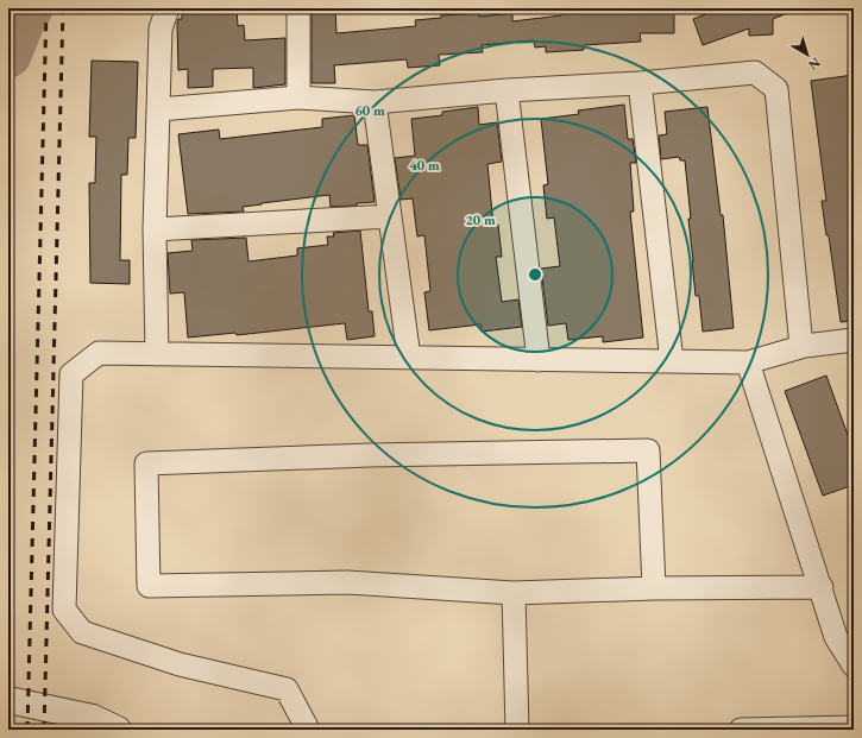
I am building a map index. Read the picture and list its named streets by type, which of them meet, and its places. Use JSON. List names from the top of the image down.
{
  "north": "bottom right",
  "rings": ["60 m", "40 m", "20 m"]
}
